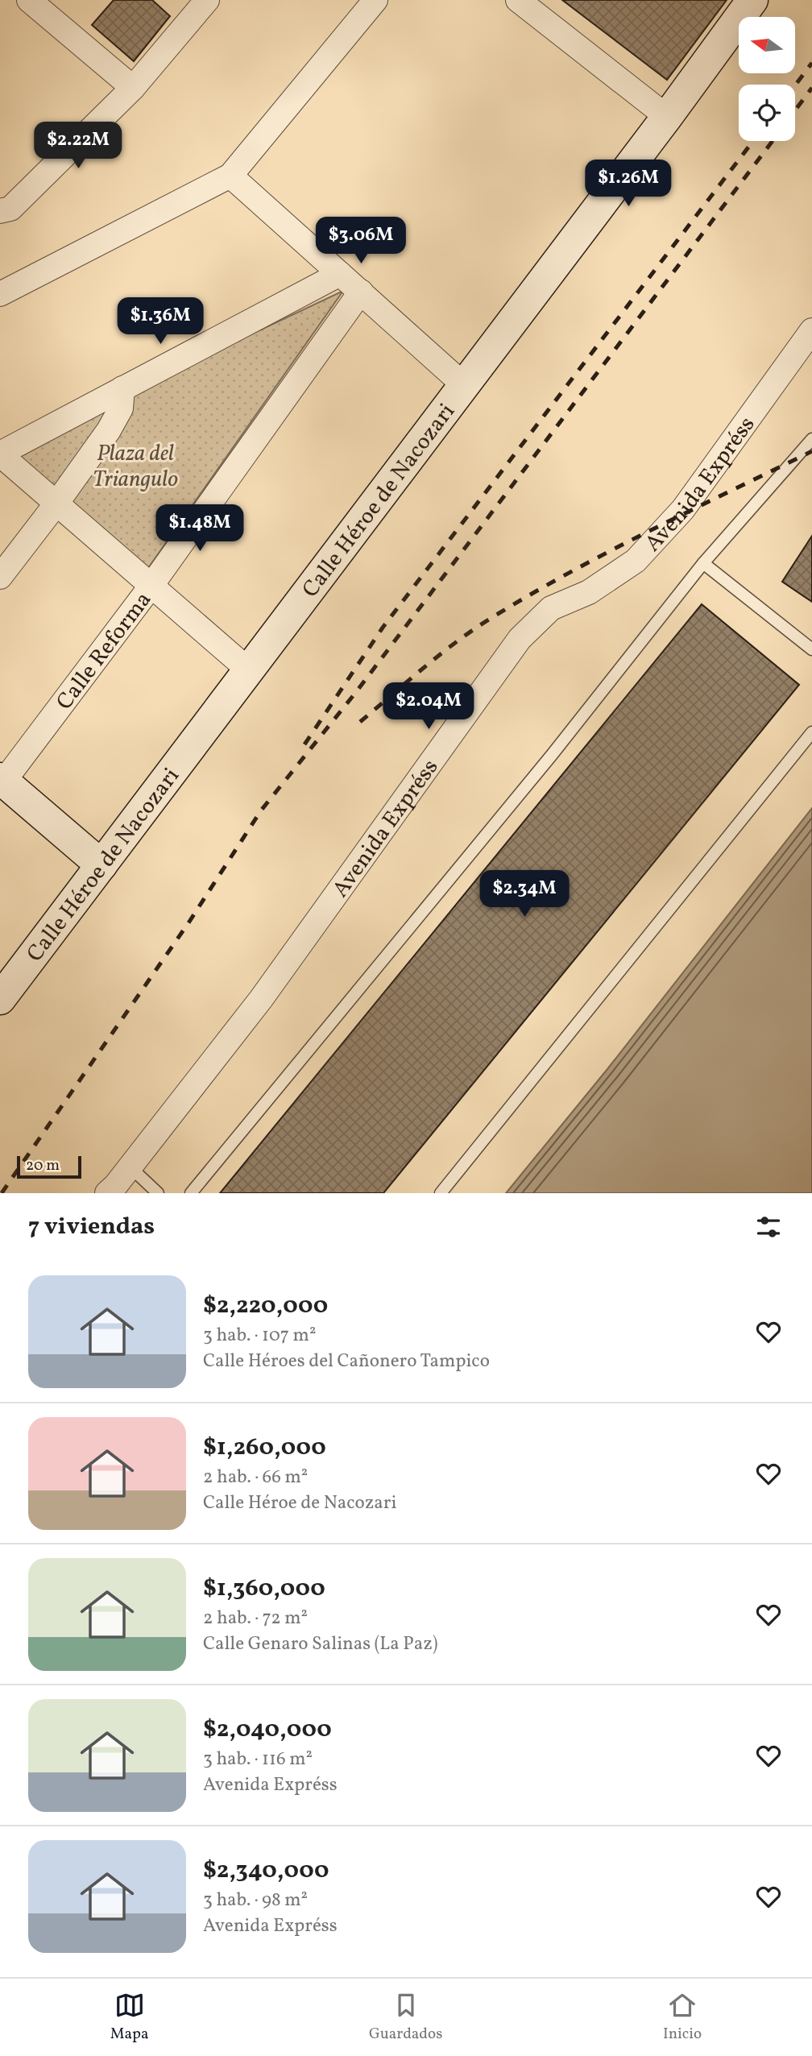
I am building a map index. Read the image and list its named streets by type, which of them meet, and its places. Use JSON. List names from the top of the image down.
{
  "streets": {
    "street": ["Avenida Expréss", "Calle Héroe de Nacozari", "Calle Reforma"]
  },
  "parks": ["Plaza del Triangulo"],
  "scale_bar": "20 m",
  "north": "left",
  "page": {
    "price": [
      "$2.22M",
      "$1.26M",
      "$3.06M",
      "$1.36M",
      "$1.48M",
      "$2.04M",
      "$2.34M"
    ],
    "scale": "20 m",
    "heading": "7 viviendas",
    "list": [
      {
        "name": "$2,220,000",
        "note": "3 hab. · 107 m² · Calle Héroes del Cañonero Tampico"
      },
      {
        "name": "$1,260,000",
        "note": "2 hab. · 66 m² · Calle Héroe de Nacozari"
      },
      {
        "name": "$1,360,000",
        "note": "2 hab. · 72 m² · Calle Genaro Salinas (La Paz)"
      },
      {
        "name": "$2,040,000",
        "note": "3 hab. · 116 m² · Avenida Expréss"
      },
      {
        "name": "$2,340,000",
        "note": "3 hab. · 98 m² · Avenida Expréss"
      }
    ],
    "tabs": ["Mapa", "Guardados", "Inicio"]
  }
}
